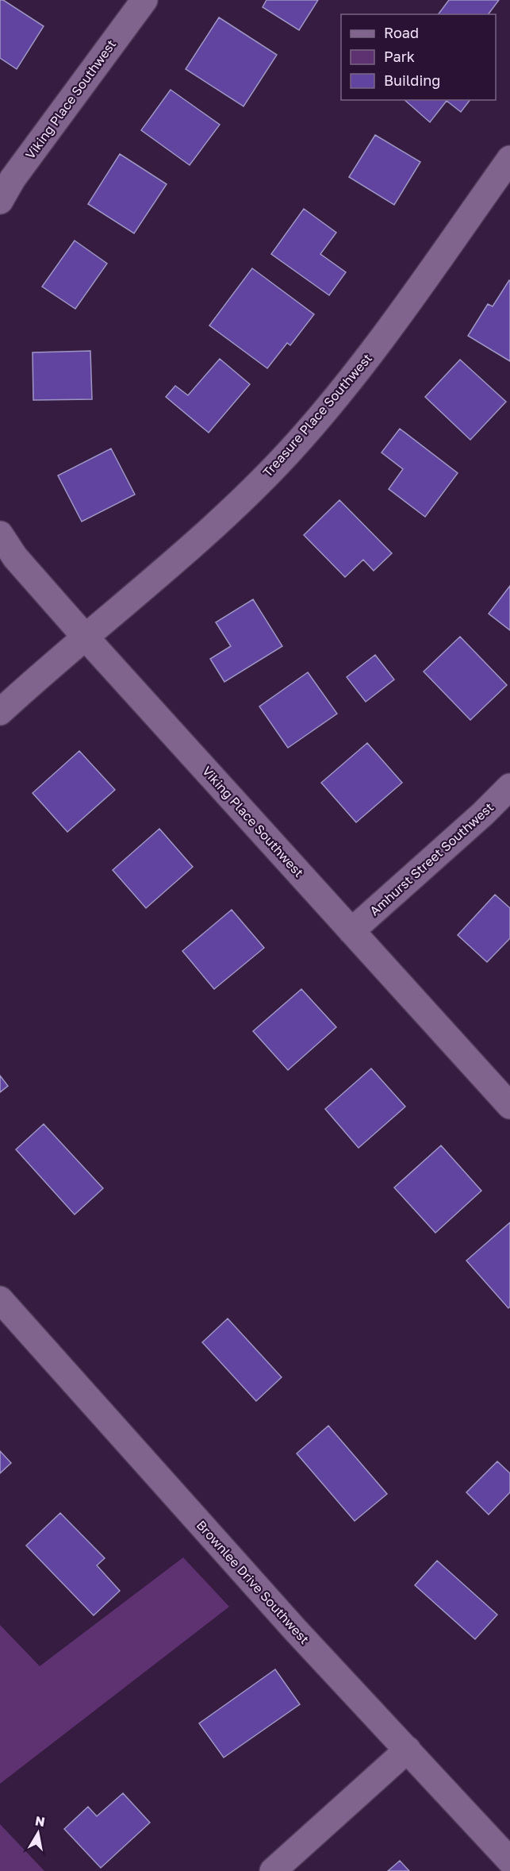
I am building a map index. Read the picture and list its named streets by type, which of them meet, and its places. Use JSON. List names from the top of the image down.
{
  "streets": {
    "street": [
      "Viking Place Southwest",
      "Treasure Place Southwest",
      "Amhurst Street Southwest",
      "Brownlee Drive Southwest"
    ]
  },
  "crossings": [
    ["Viking Place Southwest", "Treasure Place Southwest"],
    ["Viking Place Southwest", "Amhurst Street Southwest"]
  ],
  "legend": ["Road", "Park", "Building"],
  "north": "top"
}
